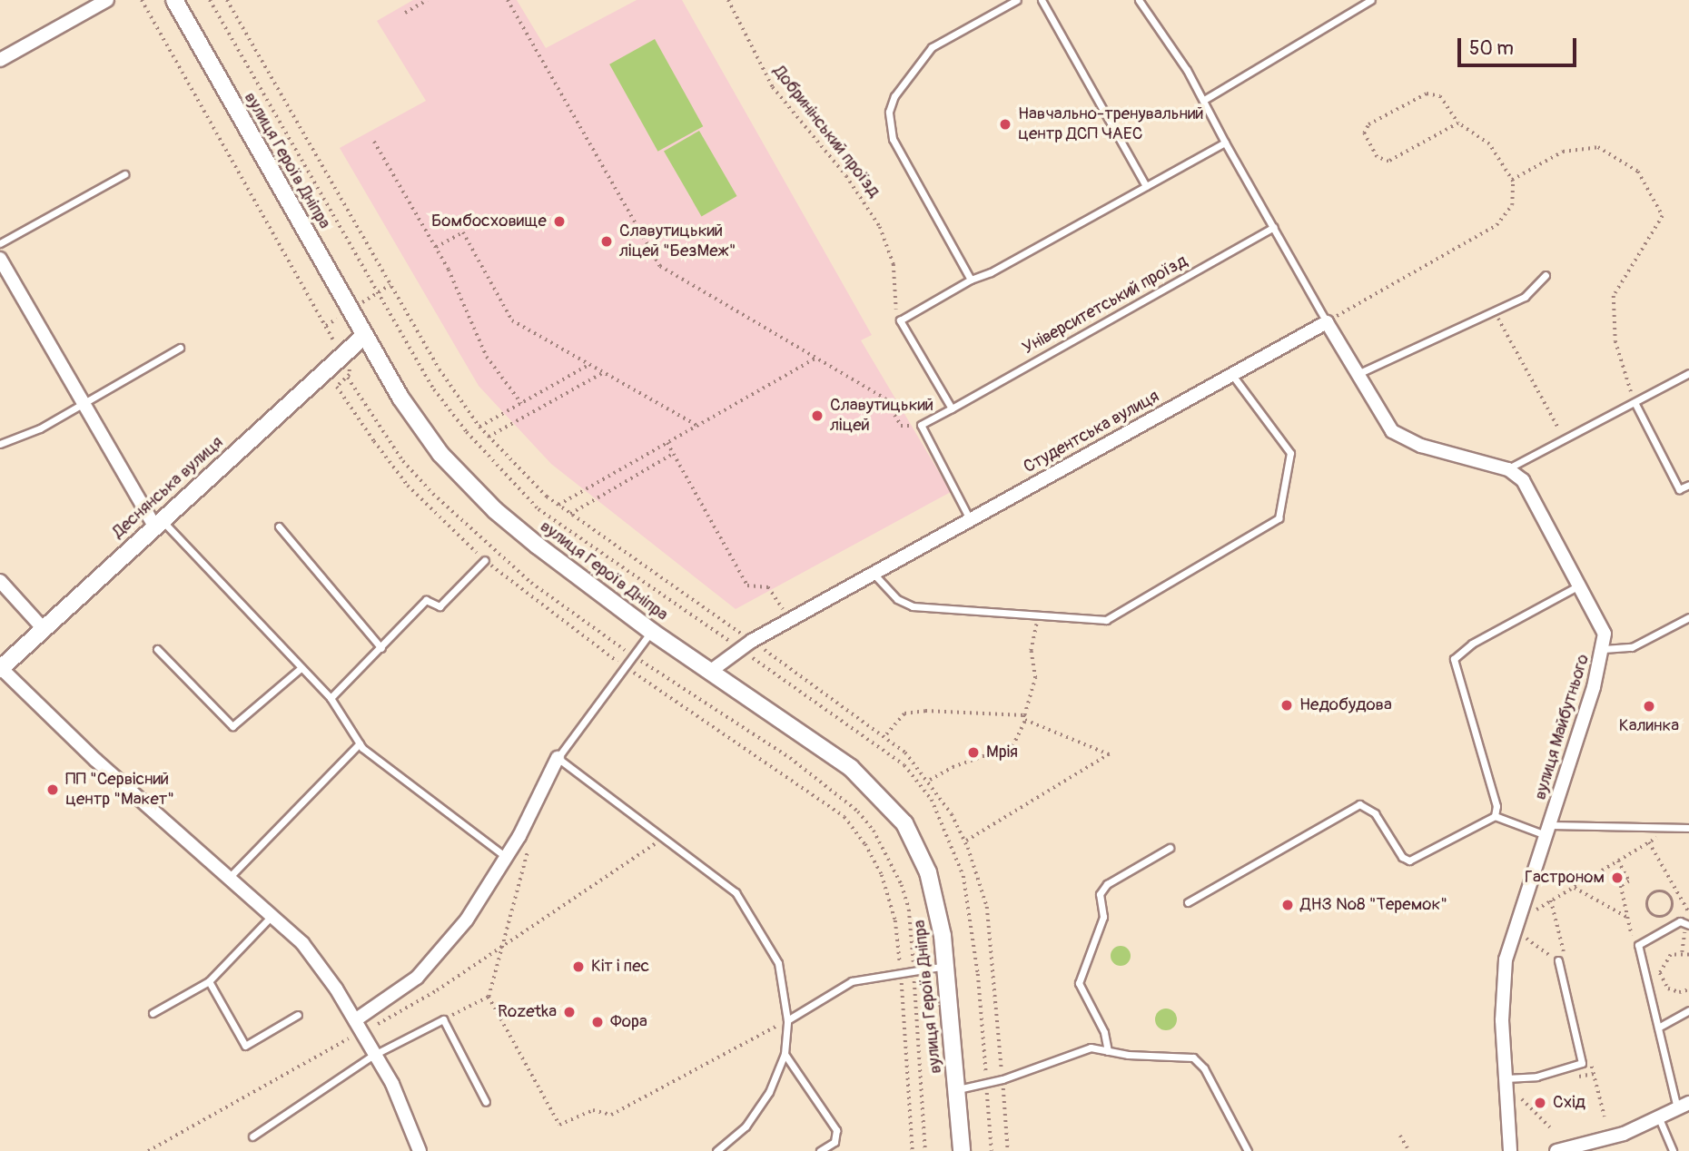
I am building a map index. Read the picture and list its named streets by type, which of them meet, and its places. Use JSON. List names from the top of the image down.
{
  "streets": {
    "street": [
      "вулиця Героїв Дніпра",
      "Студентська вулиця",
      "Деснянська вулиця",
      "вулиця Майбутнього"
    ],
    "lane": ["Університетський проїзд"],
    "path": ["Добринінський проїзд"]
  },
  "crossings": [
    ["вулиця Героїв Дніпра", "Студентська вулиця"],
    ["вулиця Героїв Дніпра", "Деснянська вулиця"],
    ["Студентська вулиця", "вулиця Майбутнього"]
  ],
  "places": [
    "Навчально-тренувальний центр ДСП ЧАЕС",
    "Бомбосховище",
    "Славутицький ліцей \"БезМеж\"",
    "Славутицький ліцей",
    "Недобудова",
    "Калинка",
    "Мрiя",
    "ПП \"Сервісний центр \"Макет\"",
    "Гастроном",
    "ДНЗ №8 \"Теремок\"",
    "Кіт і пес",
    "Rozetka",
    "Фора",
    "Схід"
  ],
  "scale_bar": "50 m"
}
